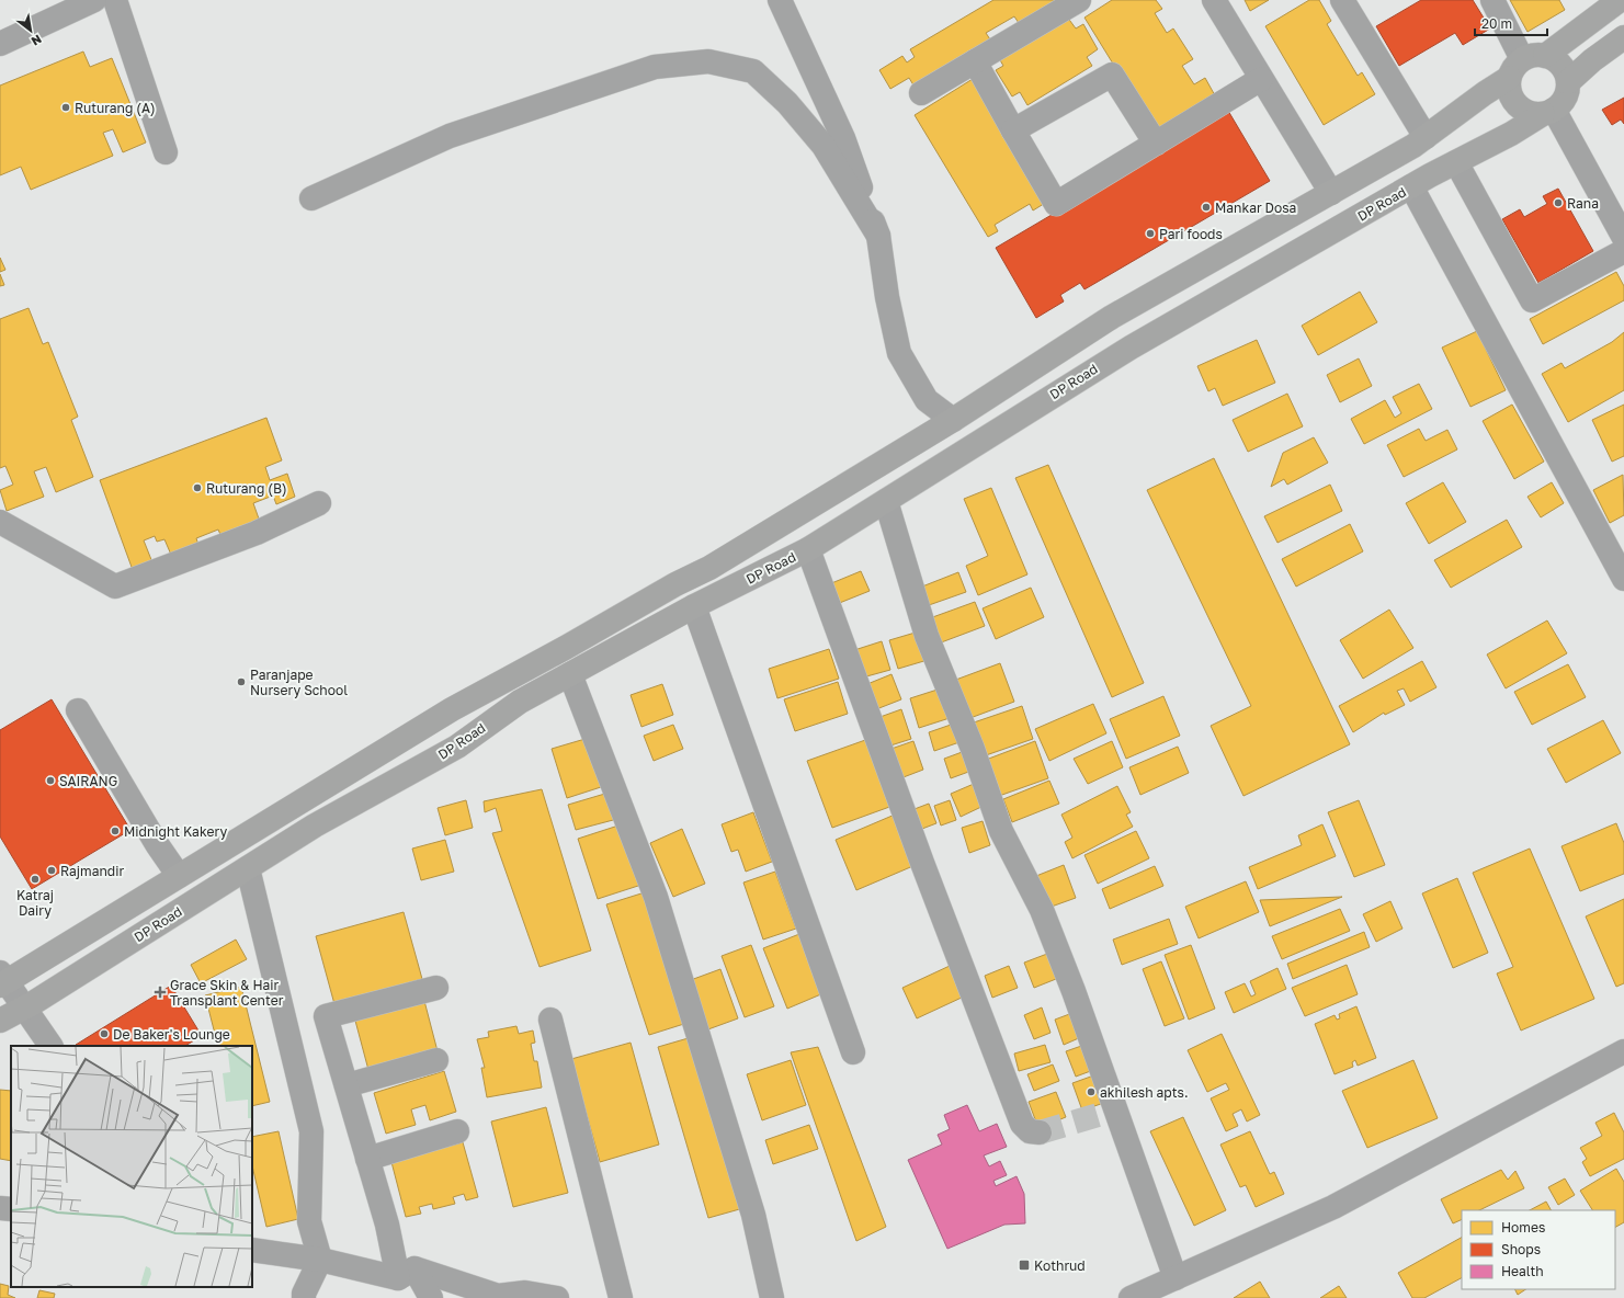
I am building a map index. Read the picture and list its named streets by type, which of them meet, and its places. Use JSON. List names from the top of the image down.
{
  "streets": {
    "main road": ["DP Road"]
  },
  "places": {
    "other": [
      "Ruturang (A)",
      "Rana",
      "Mankar Dosa",
      "Pari foods",
      "Ruturang (B)",
      "Paranjape Nursery School",
      "SAIRANG",
      "Midnight Kakery",
      "Rajmandir",
      "Katraj Dairy",
      "De Baker's Lounge",
      "akhilesh apts."
    ],
    "health": ["Grace Skin & Hair Transplant Center"],
    "transit": ["Kothrud"]
  },
  "legend": ["Homes", "Shops", "Health"],
  "scale_bar": "20 m",
  "north": "bottom right"
}
